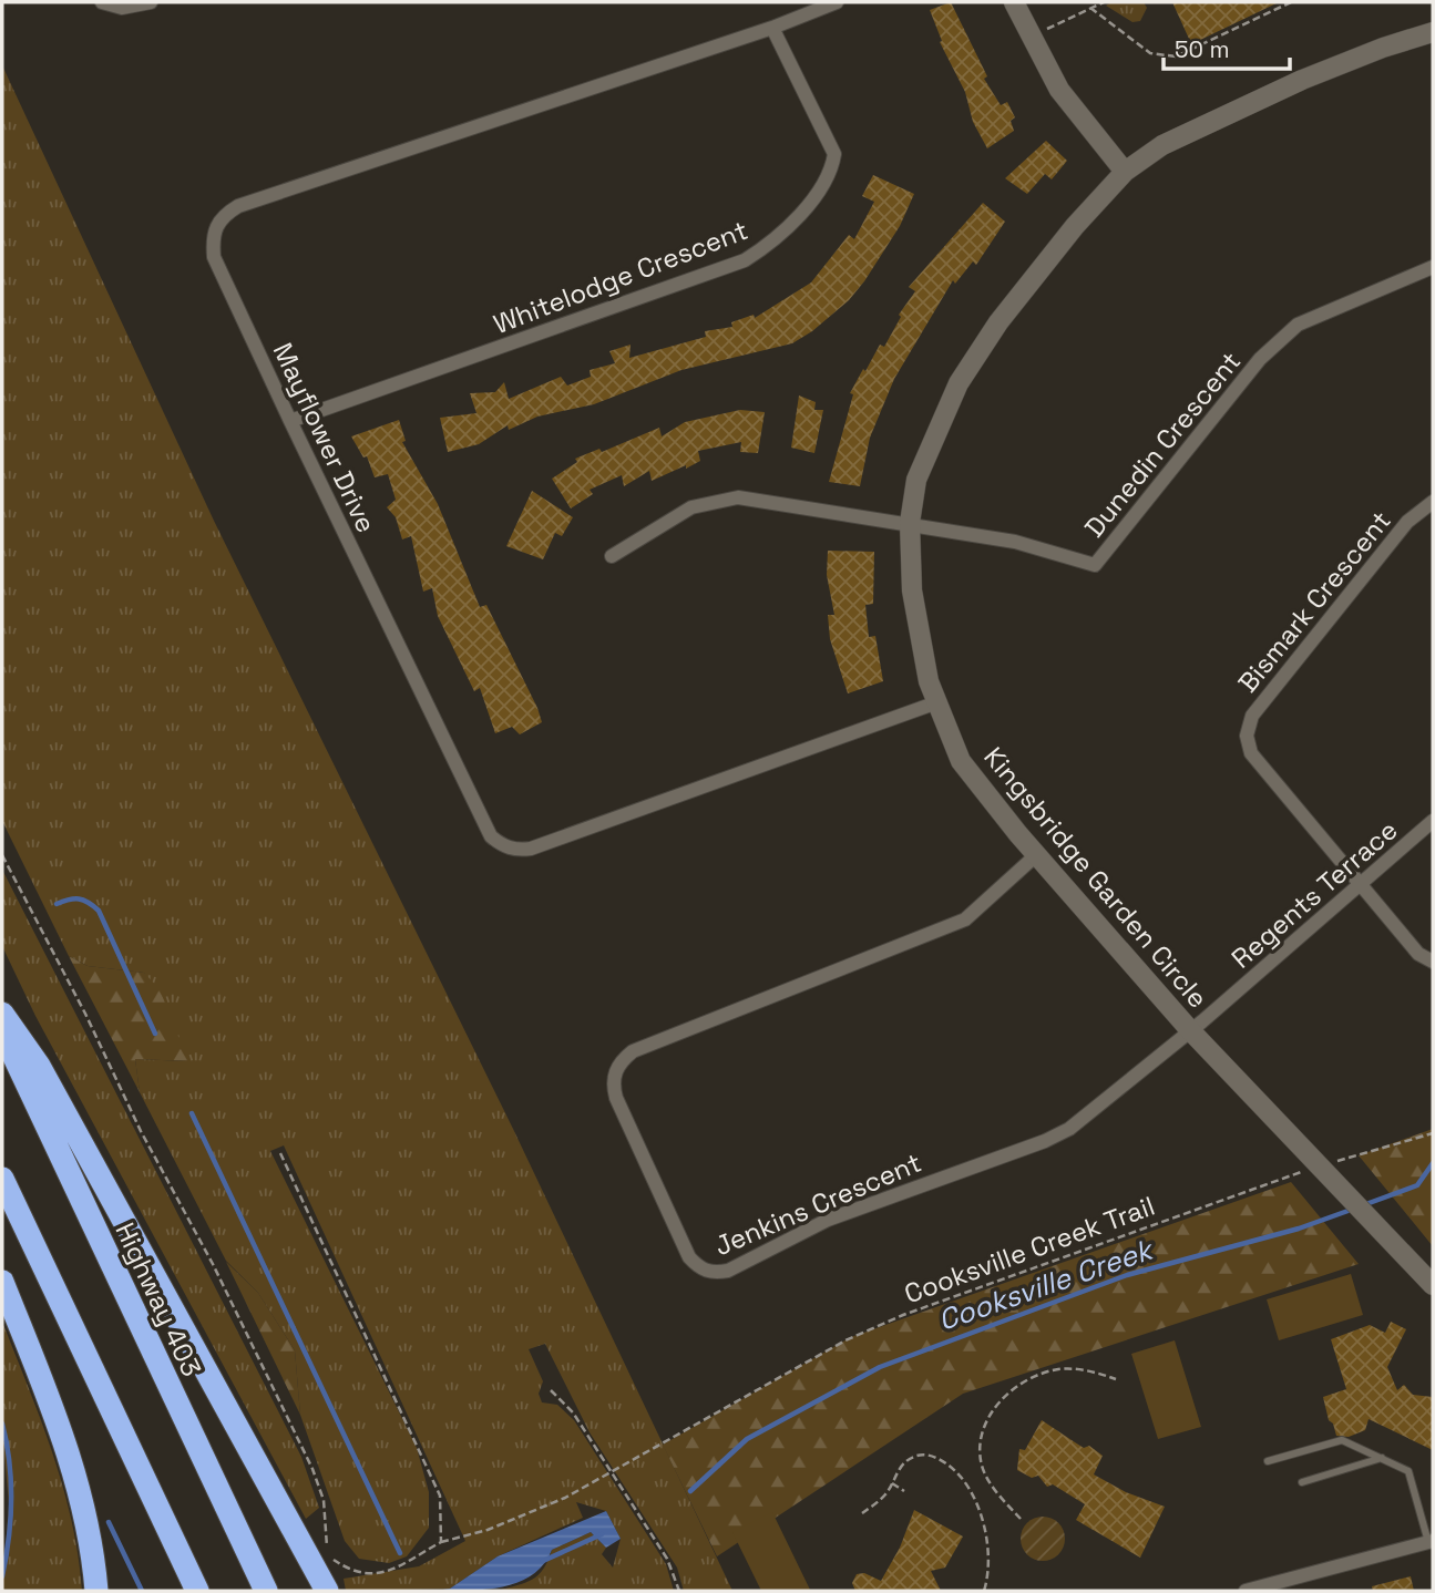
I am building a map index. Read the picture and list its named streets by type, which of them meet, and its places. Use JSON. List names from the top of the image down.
{
  "streets": {
    "highway": ["Highway 403"],
    "street": [
      "Whitelodge Crescent",
      "Mayflower Drive",
      "Dunedin Crescent",
      "Bismark Crescent",
      "Kingsbridge Garden Circle",
      "Regents Terrace",
      "Jenkins Crescent"
    ],
    "path": ["Cooksville Creek Trail"]
  },
  "crossings": [
    ["Whitelodge Crescent", "Mayflower Drive"],
    ["Mayflower Drive", "Kingsbridge Garden Circle"],
    ["Dunedin Crescent", "Kingsbridge Garden Circle"],
    ["Bismark Crescent", "Regents Terrace"],
    ["Kingsbridge Garden Circle", "Regents Terrace"],
    ["Kingsbridge Garden Circle", "Jenkins Crescent"],
    ["Kingsbridge Garden Circle", "Cooksville Creek Trail"],
    ["Regents Terrace", "Jenkins Crescent"]
  ],
  "water": ["Cooksville Creek"],
  "scale_bar": "50 m"
}
